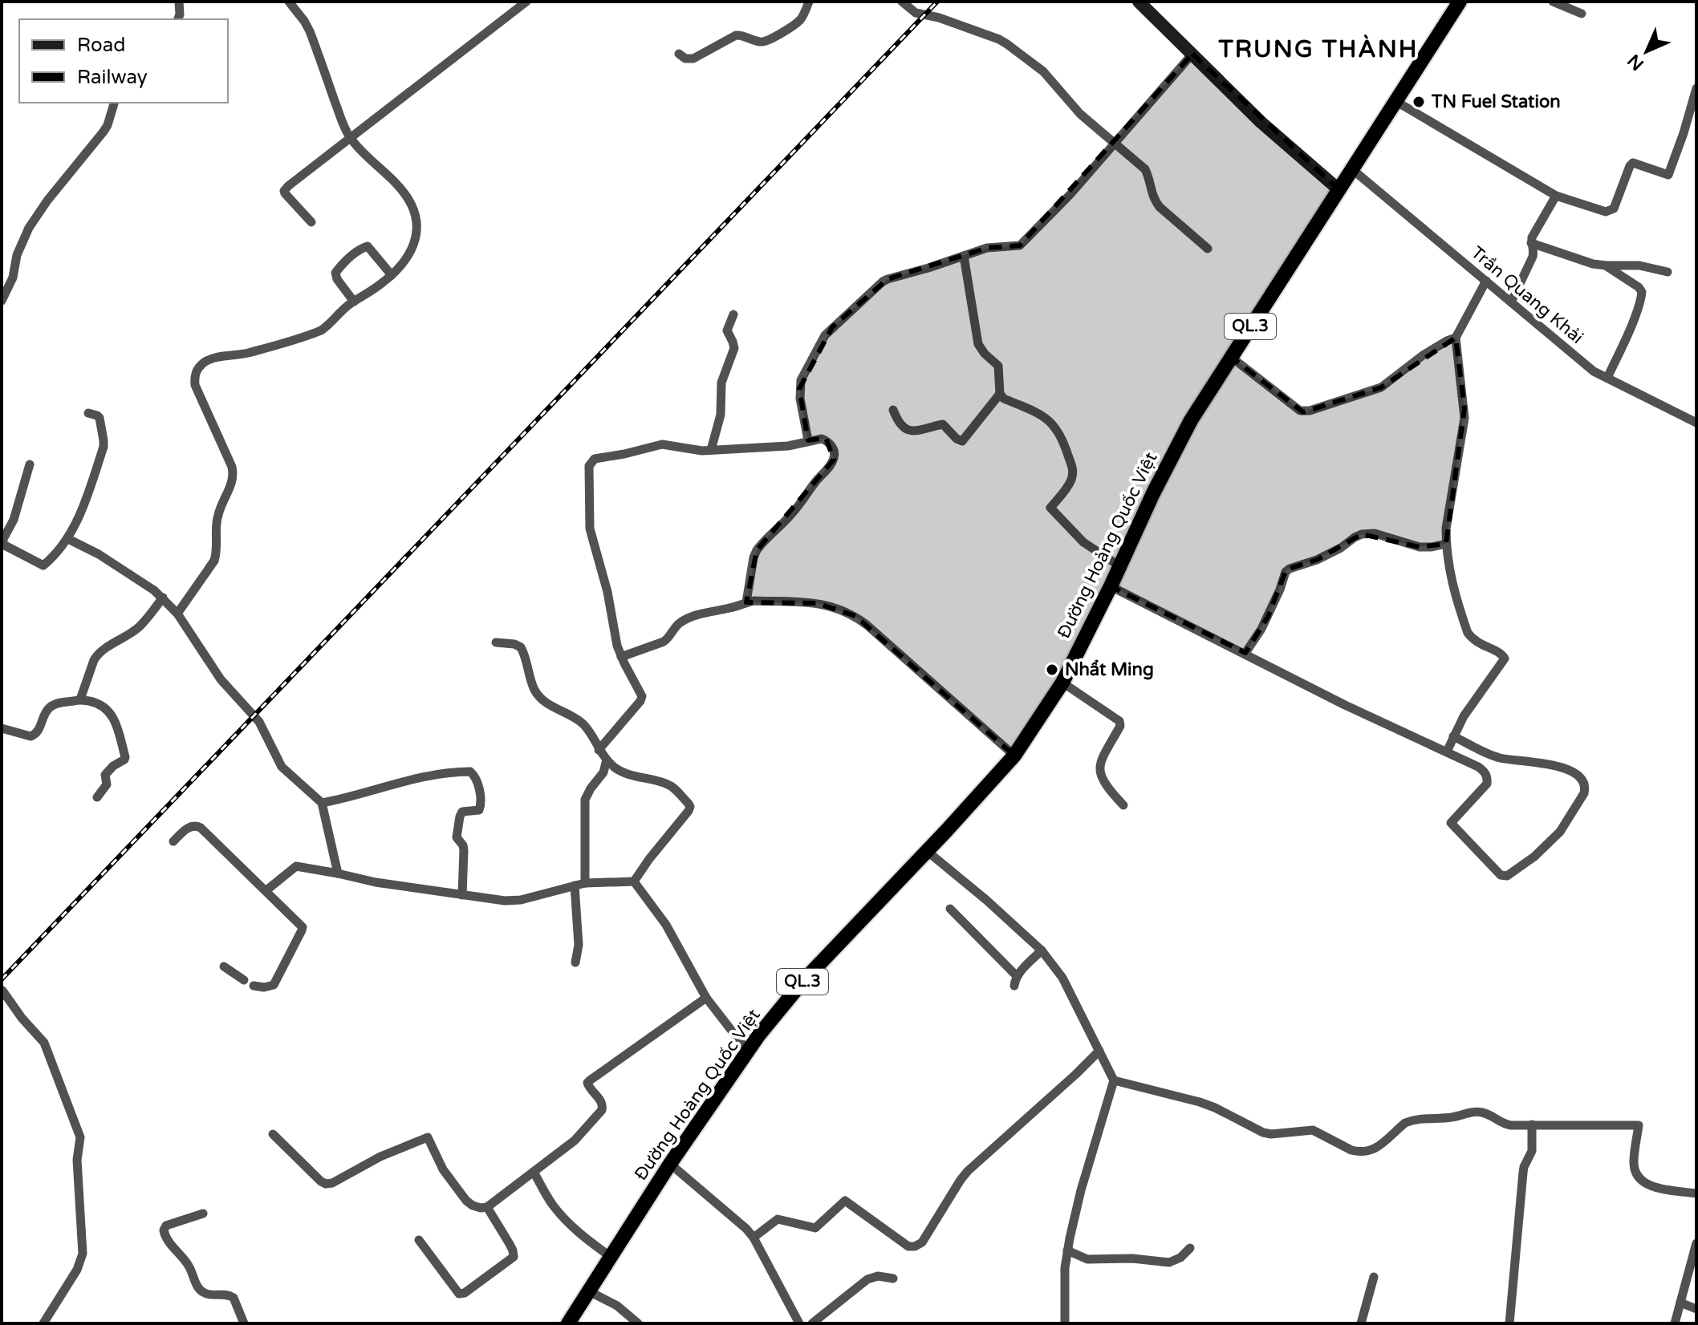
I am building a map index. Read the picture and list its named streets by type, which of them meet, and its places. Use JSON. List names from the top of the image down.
{
  "streets": {
    "highway": ["QL.3", "Đường Hoàng Quốc Việt"],
    "street": ["Trần Quang Khải"]
  },
  "crossings": [
    ["Trần Quang Khải", "Đường Hoàng Quốc Việt"]
  ],
  "districts": ["TRUNG THÀNH"],
  "places": ["TN Fuel Station", "Nhẩt Ming"],
  "legend": ["Road", "Railway"],
  "north": "bottom left"
}
